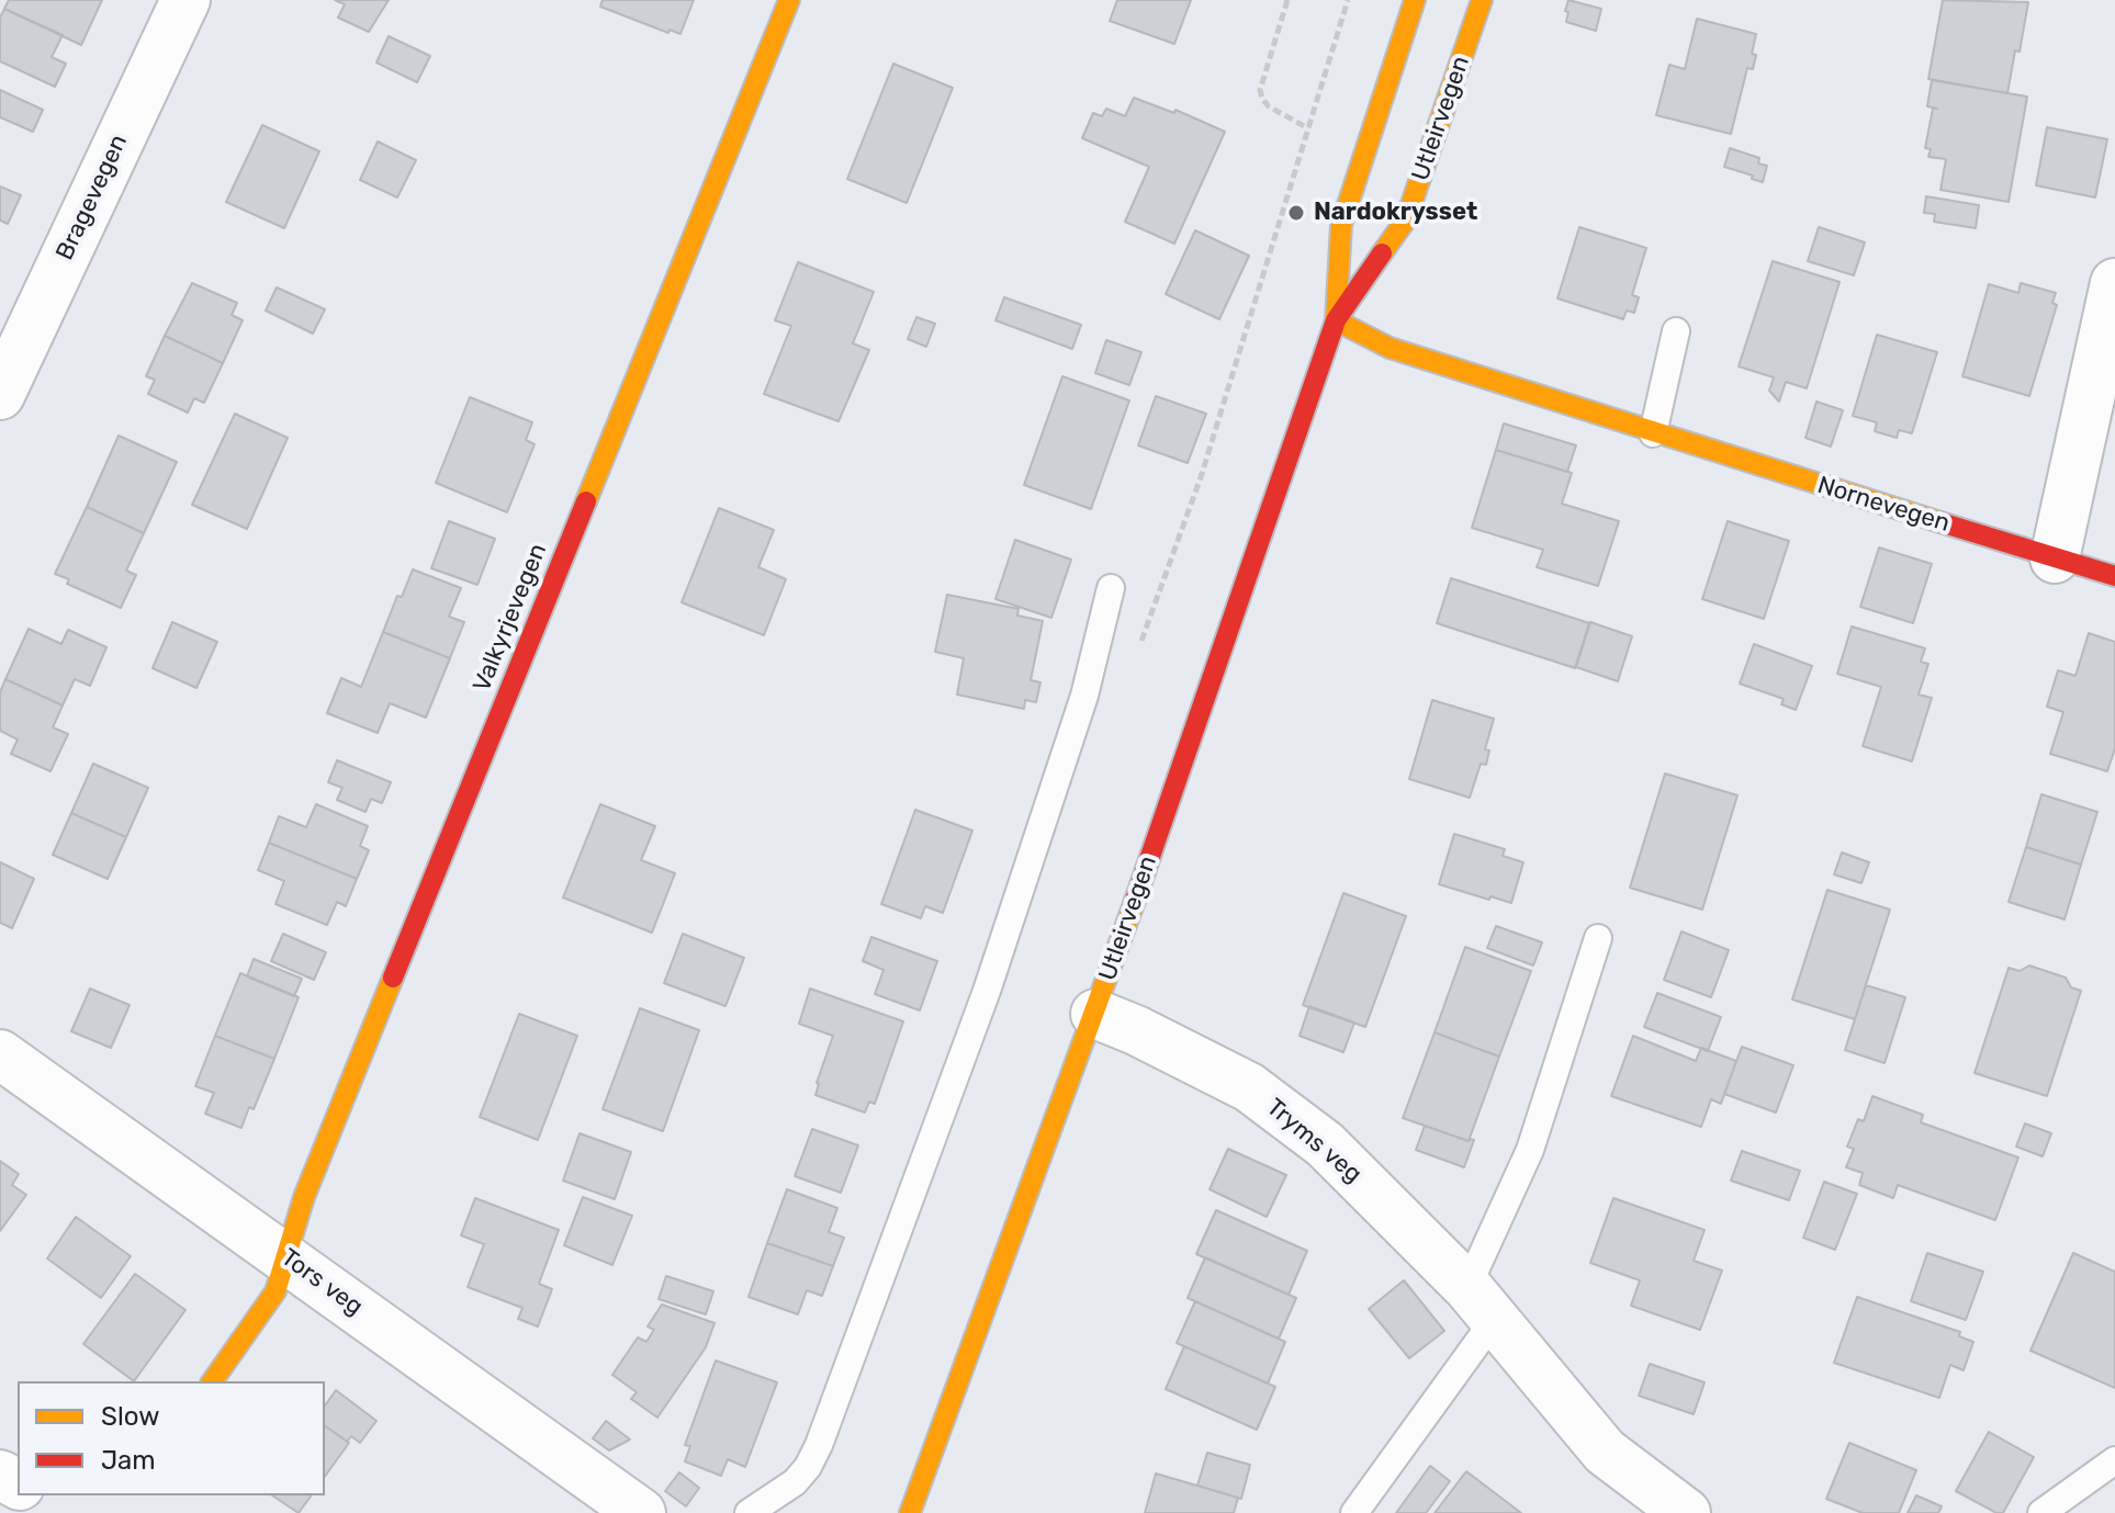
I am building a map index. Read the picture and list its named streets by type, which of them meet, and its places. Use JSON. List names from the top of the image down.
{
  "streets": {
    "street": [
      "Utleirvegen",
      "Bragevegen",
      "Nornevegen",
      "Valkyrjevegen",
      "Tryms veg",
      "Tors veg"
    ]
  },
  "crossings": [
    ["Utleirvegen", "Nornevegen"],
    ["Utleirvegen", "Tryms veg"],
    ["Valkyrjevegen", "Tors veg"]
  ],
  "places": ["Nardokrysset"],
  "legend": ["Slow", "Jam"]
}
